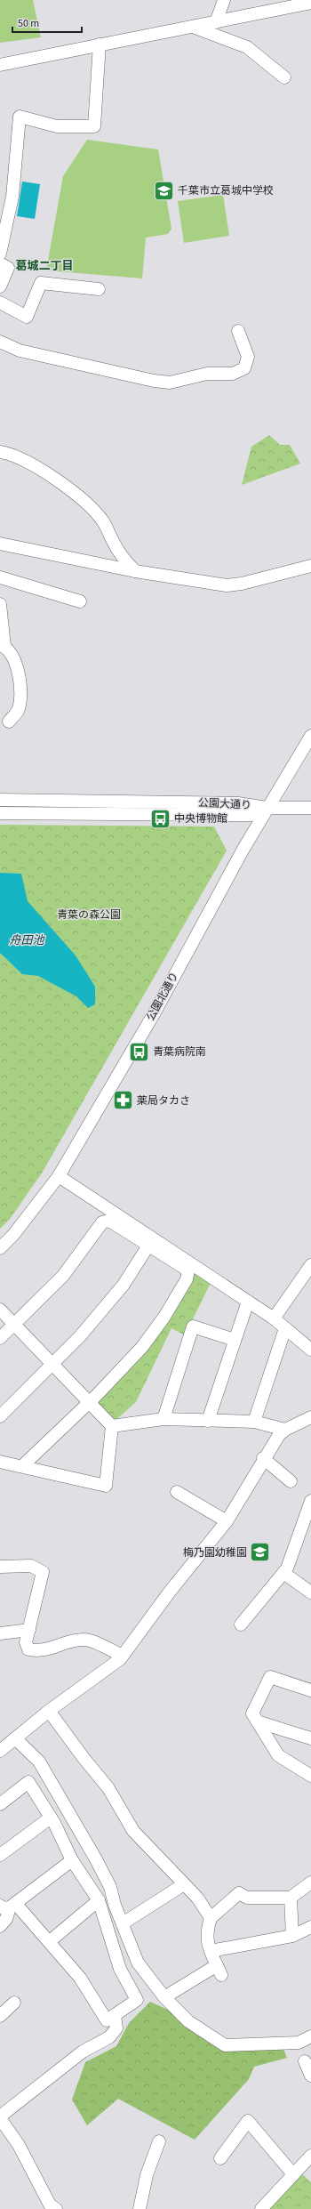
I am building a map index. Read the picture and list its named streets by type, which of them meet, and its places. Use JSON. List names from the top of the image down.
{
  "streets": {
    "street": ["公園大通り", "公園北通り"]
  },
  "crossings": [
    ["公園大通り", "公園北通り"]
  ],
  "districts": ["葛城二丁目"],
  "water": ["舟田池"],
  "parks": ["青葉の森公園"],
  "places": {
    "school or university": ["千葉市立葛城中学校", "梅乃園幼稚園"],
    "bus stop": ["中央博物館", "青葉病院南"],
    "pharmacy": ["薬局タカさ"]
  },
  "scale_bar": "50 m"
}
